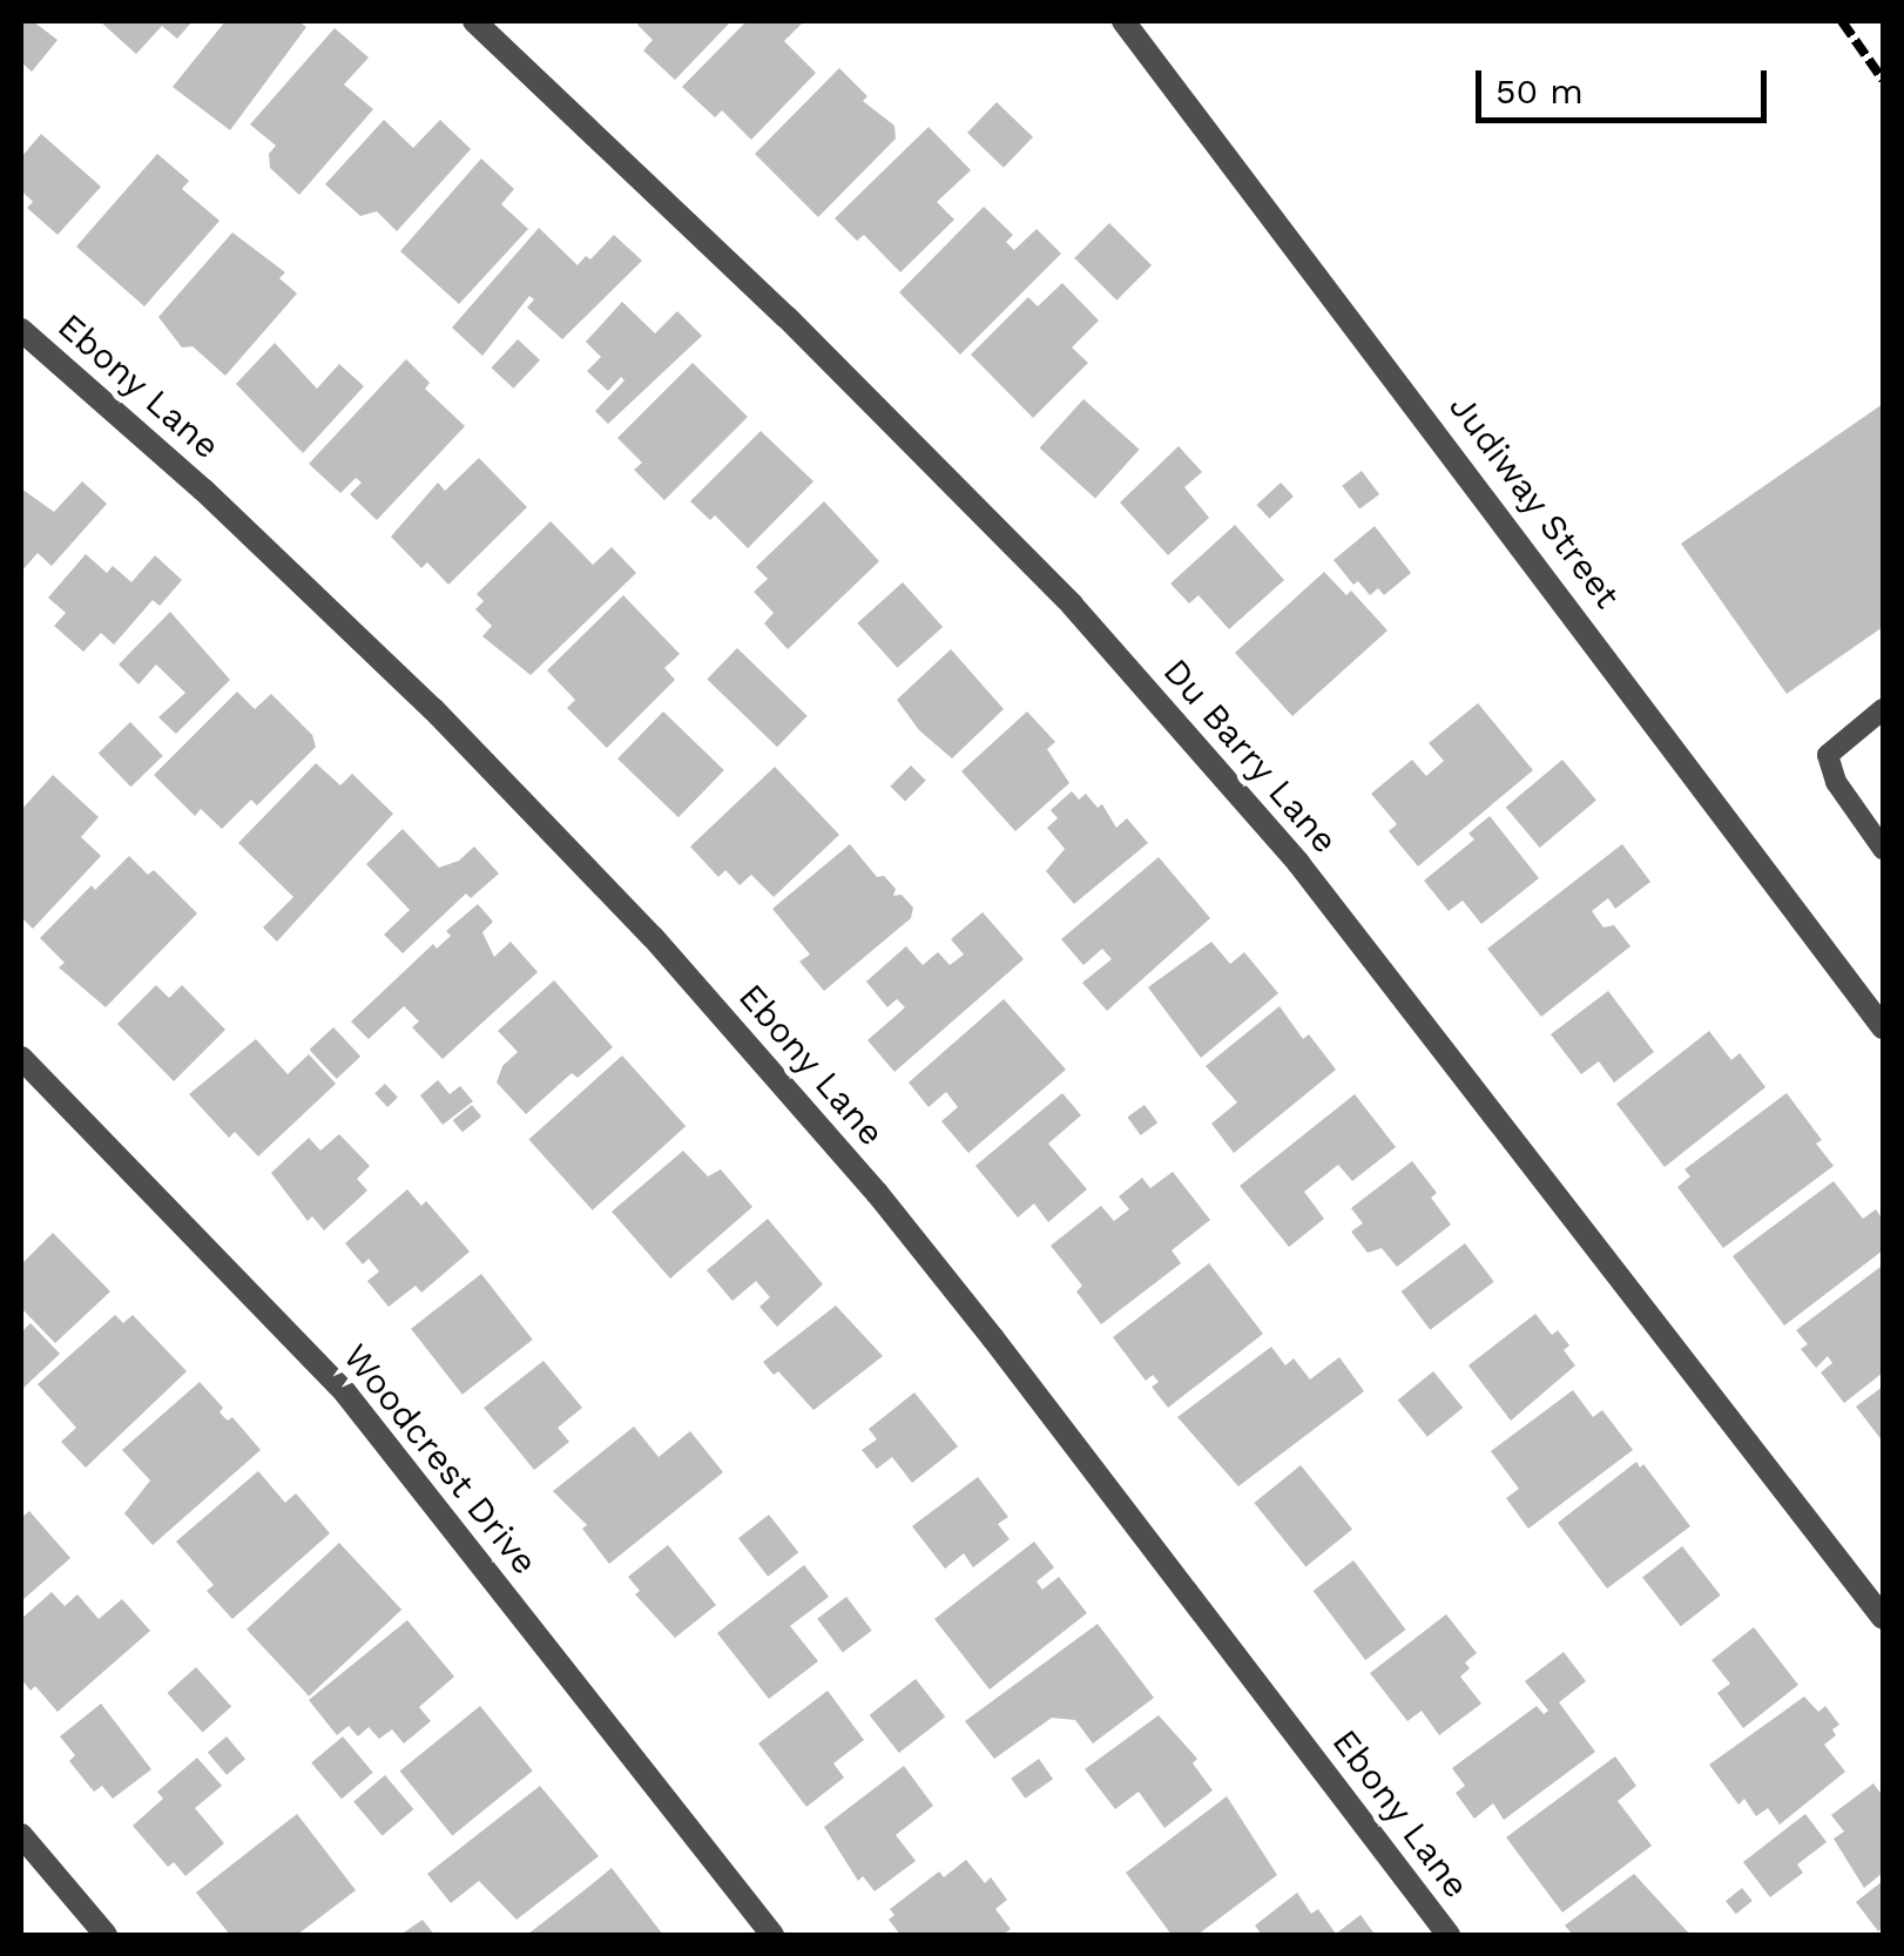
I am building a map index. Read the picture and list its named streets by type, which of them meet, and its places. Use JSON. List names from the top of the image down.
{
  "streets": {
    "street": [
      "Ebony Lane",
      "Judiway Street",
      "Du Barry Lane",
      "Woodcrest Drive"
    ]
  },
  "scale_bar": "50 m"
}
